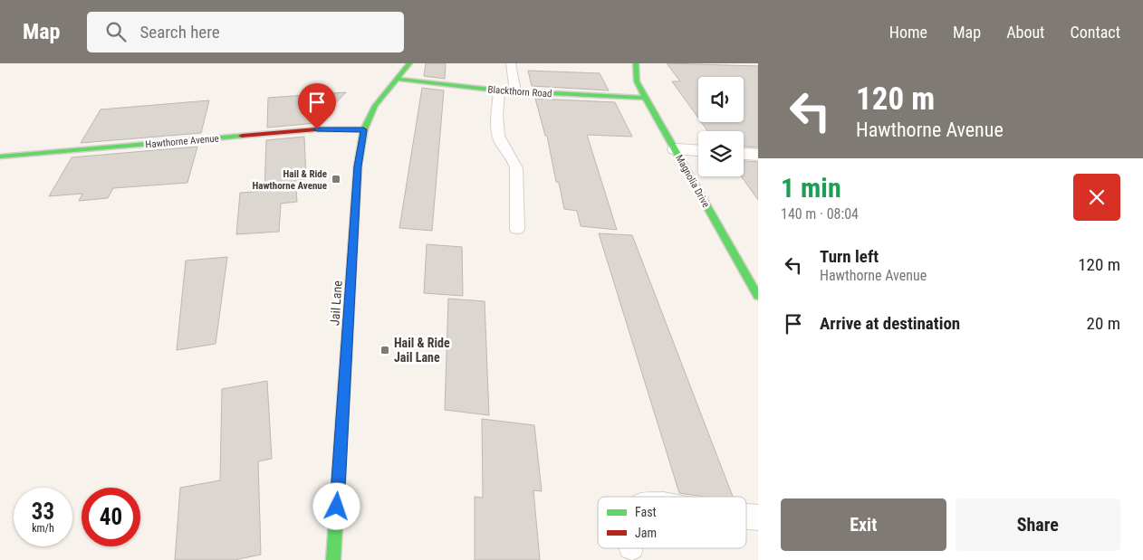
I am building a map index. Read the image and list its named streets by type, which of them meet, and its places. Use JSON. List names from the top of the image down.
{
  "streets": {
    "street": [
      "Blackthorn Road",
      "Hawthorne Avenue",
      "Magnolia Drive",
      "Jail Lane"
    ]
  },
  "crossings": [
    ["Blackthorn Road", "Magnolia Drive"],
    ["Blackthorn Road", "Jail Lane"],
    ["Hawthorne Avenue", "Jail Lane"]
  ],
  "places": {
    "transit": ["Hail & Ride Hawthorne Avenue", "Hail & Ride Jail Lane"]
  },
  "legend": ["Fast", "Jam"],
  "page": {
    "header": "Map",
    "search": "Search here",
    "nav": [
      "Home",
      "Map",
      "About",
      "Contact"
    ],
    "turn": ["120 m", "Hawthorne Avenue"],
    "heading": ["1 min", "140 m · 08:04"],
    "list": [
      {
        "name": "Turn left",
        "note": "Hawthorne Avenue",
        "value": "120 m"
      },
      {
        "name": "Arrive at destination",
        "value": "20 m"
      }
    ],
    "speed": "33 km/h",
    "limit": "40",
    "buttons": ["Exit", "Share"]
  }
}
